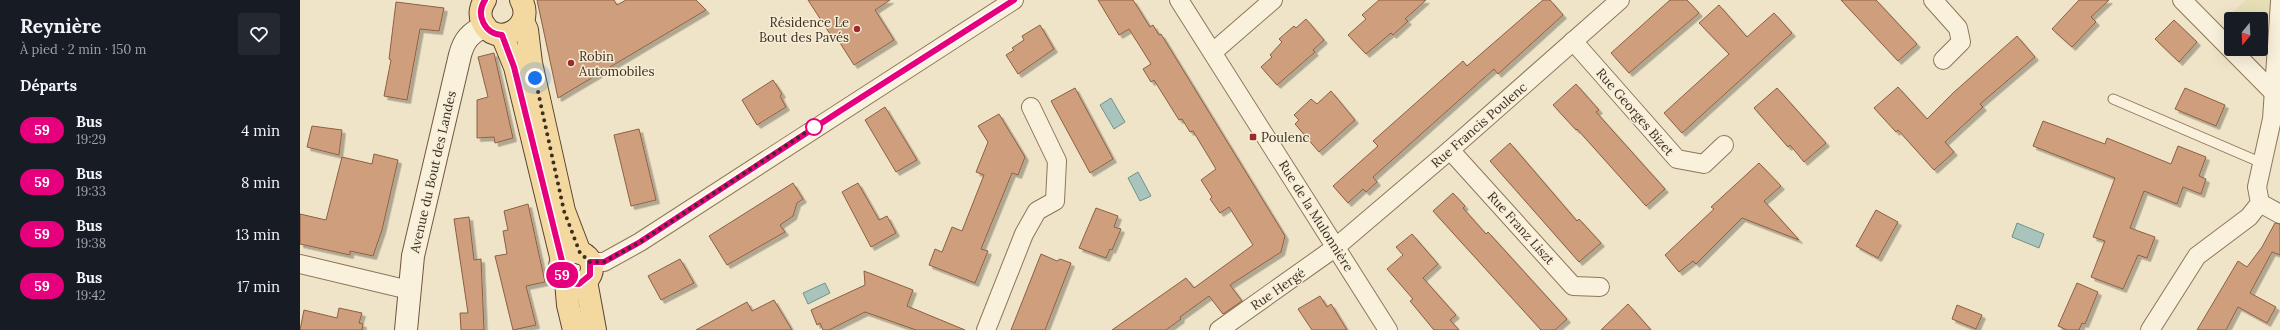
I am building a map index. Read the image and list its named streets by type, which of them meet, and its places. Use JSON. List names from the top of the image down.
{
  "streets": {
    "street": [
      "Rue Georges Bizet",
      "Rue Francis Poulenc",
      "Avenue du Bout des Landes",
      "Rue de la Mulonnière",
      "Rue Franz Liszt",
      "Rue Hergé"
    ]
  },
  "crossings": [
    ["Rue Georges Bizet", "Rue Francis Poulenc"],
    ["Rue Francis Poulenc", "Rue de la Mulonnière"],
    ["Rue Francis Poulenc", "Rue Franz Liszt"],
    ["Rue Francis Poulenc", "Rue Hergé"],
    ["Rue de la Mulonnière", "Rue Hergé"]
  ],
  "places": {
    "other": ["Résidence Le Bout des Pavés", "Robin Automobiles"],
    "transit": ["Poulenc"]
  },
  "lines": ["bus line 59"],
  "north": "bottom",
  "page": {
    "heading": [
      ["Reynière", "À pied · 2 min · 150 m"],
      "Départs"
    ],
    "on_map": "59",
    "list": [
      {
        "mark": "59",
        "name": "Bus",
        "note": "19:29",
        "value": "4 min"
      },
      {
        "mark": "59",
        "name": "Bus",
        "note": "19:33",
        "value": "8 min"
      },
      {
        "mark": "59",
        "name": "Bus",
        "note": "19:38",
        "value": "13 min"
      },
      {
        "mark": "59",
        "name": "Bus",
        "note": "19:42",
        "value": "17 min"
      }
    ]
  }
}
